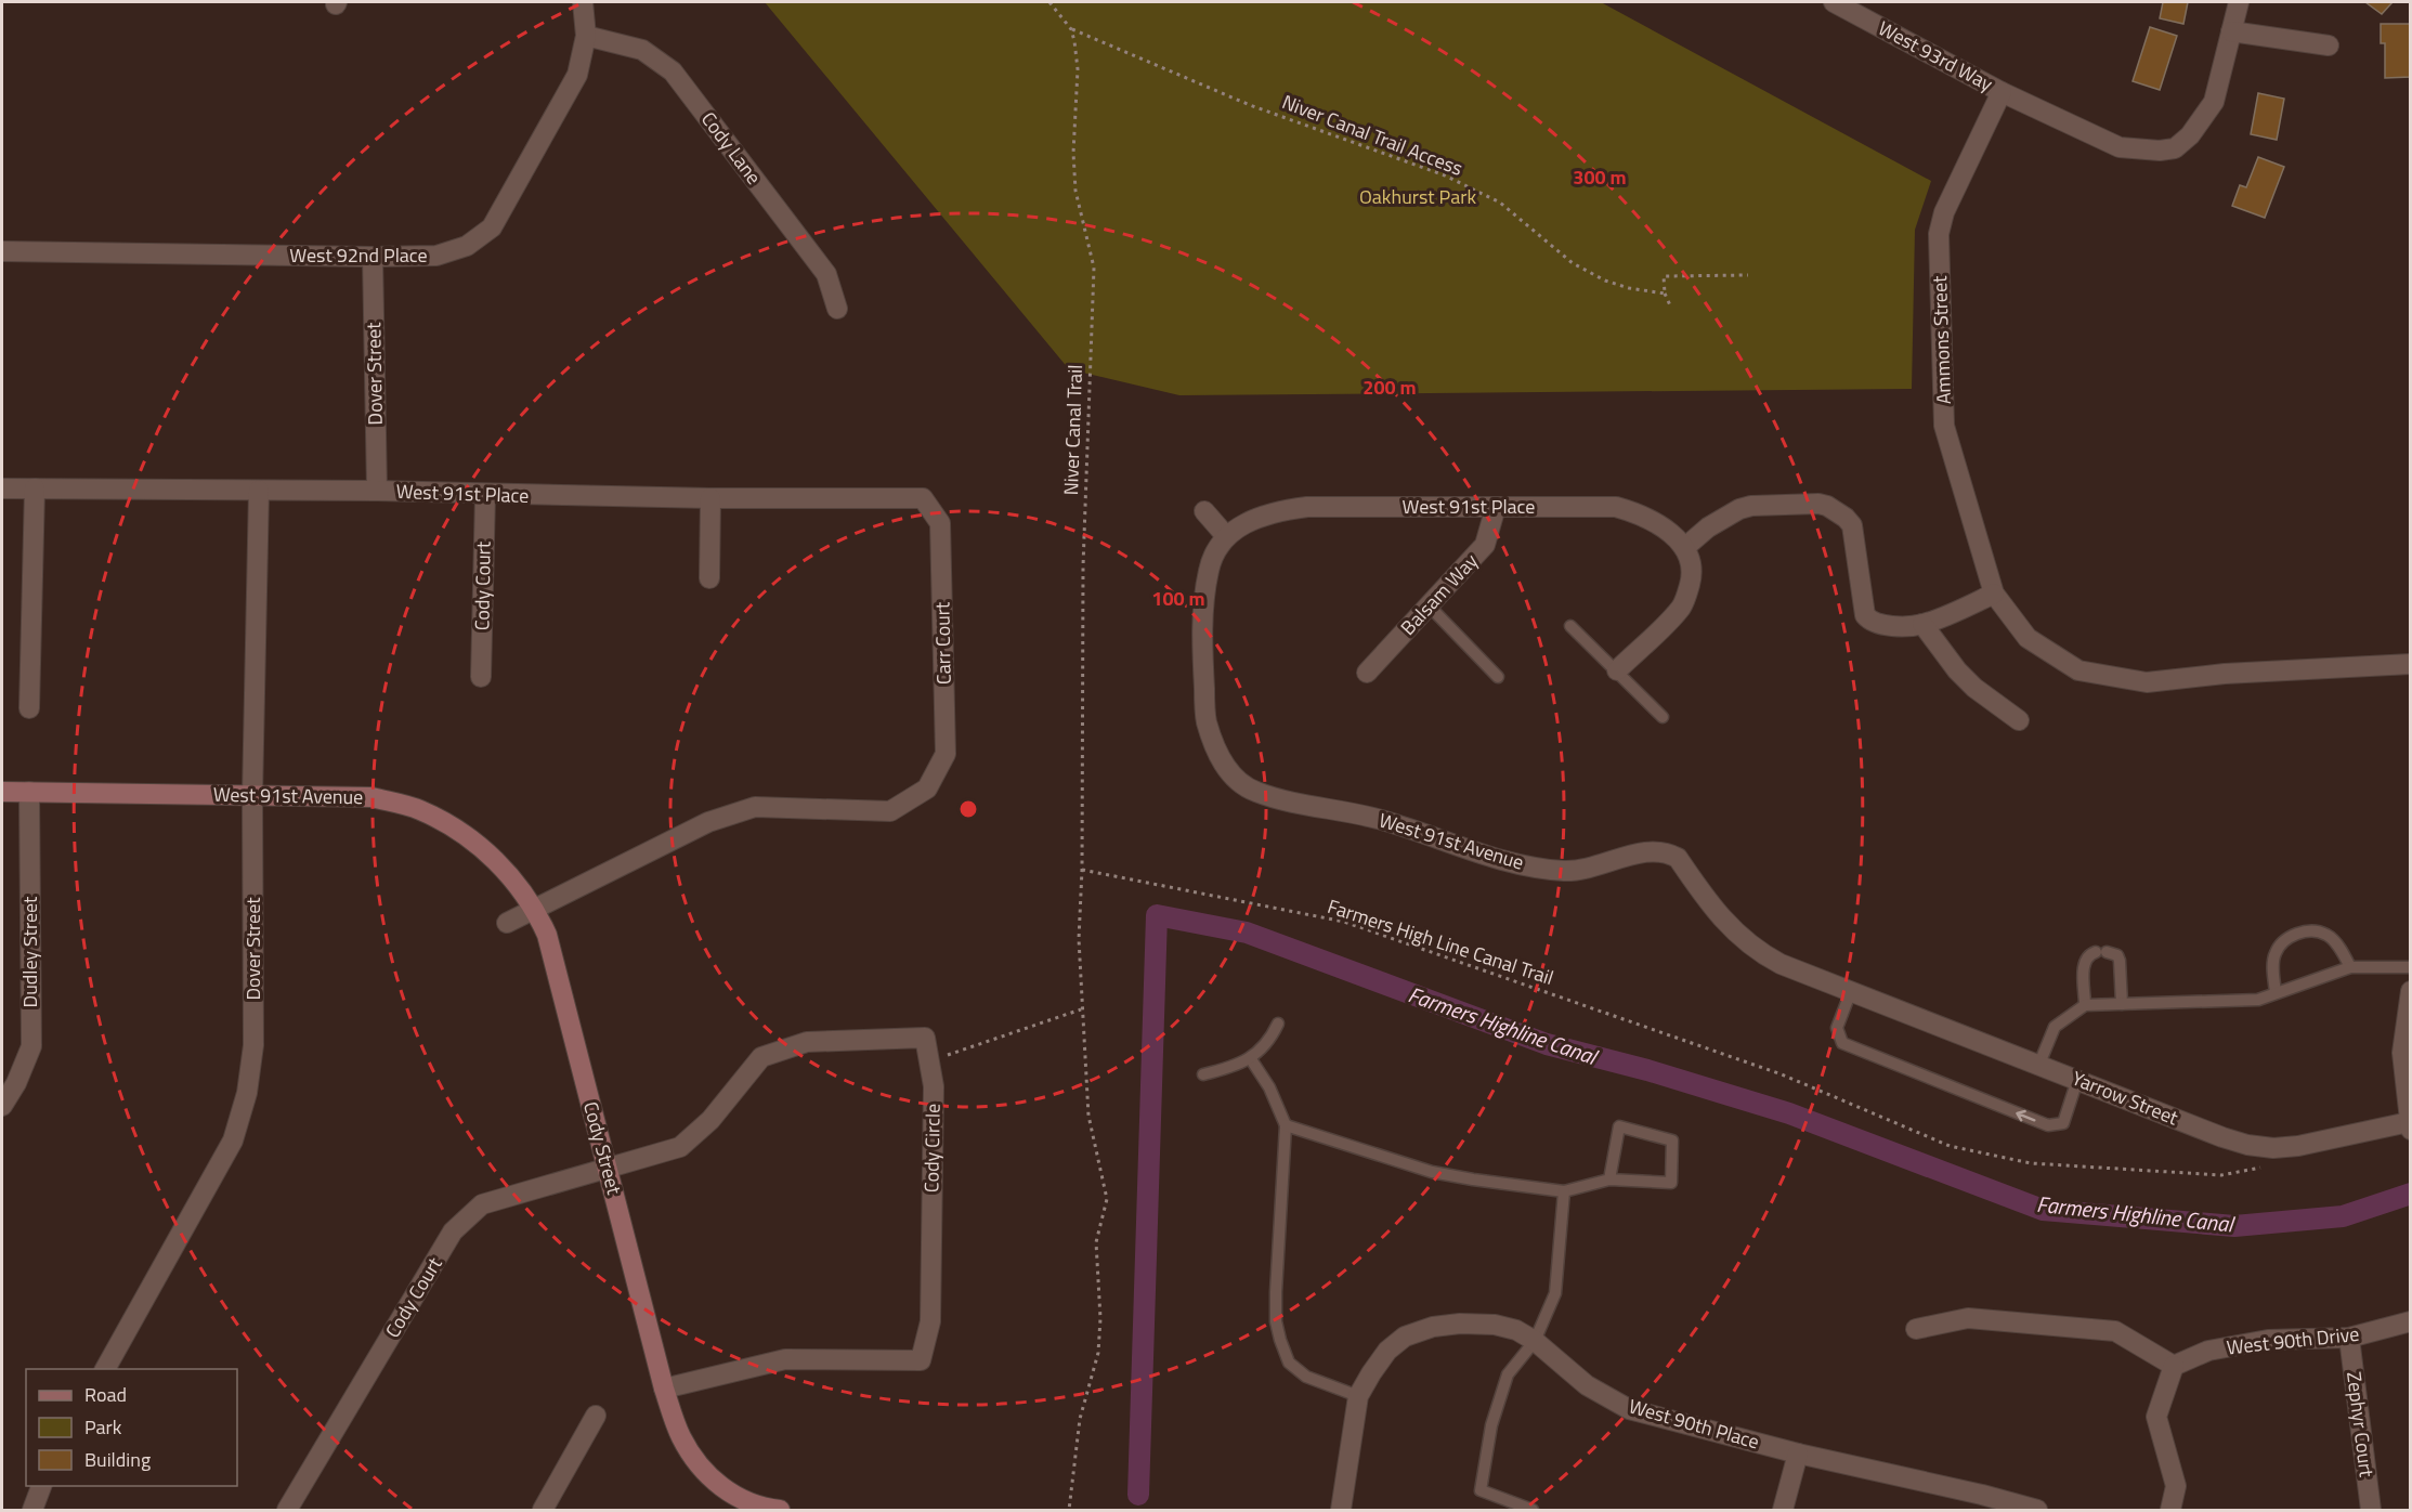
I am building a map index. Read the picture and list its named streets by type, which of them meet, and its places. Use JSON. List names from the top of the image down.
{
  "streets": {
    "street": [
      "West 93rd Way",
      "Cody Lane",
      "West 92nd Place",
      "Ammons Street",
      "Dover Street",
      "West 91st Place",
      "Cody Court",
      "Balsam Way",
      "Carr Court",
      "West 91st Avenue",
      "Dudley Street",
      "Yarrow Street",
      "Cody Street",
      "Cody Circle",
      "West 90th Drive",
      "West 90th Place",
      "Zephyr Court"
    ],
    "path": ["Niver Canal Trail Access", "Niver Canal Trail", "Farmers High Line Canal Trail"]
  },
  "crossings": [
    ["West 93rd Way", "Ammons Street"],
    ["Niver Canal Trail Access", "Niver Canal Trail"],
    ["Cody Lane", "West 92nd Place"],
    ["West 92nd Place", "Dover Street"],
    ["Dover Street", "West 91st Place"],
    ["Dover Street", "West 91st Avenue"],
    ["Niver Canal Trail", "Farmers High Line Canal Trail"],
    ["West 91st Place", "Cody Court"],
    ["West 91st Place", "Balsam Way"],
    ["West 91st Place", "Carr Court"],
    ["West 91st Place", "West 91st Avenue"],
    ["Cody Court", "Cody Street"],
    ["Cody Court", "Cody Circle"],
    ["Carr Court", "West 91st Avenue"],
    ["Carr Court", "Cody Street"],
    ["West 91st Avenue", "Dudley Street"],
    ["West 91st Avenue", "Yarrow Street"],
    ["West 91st Avenue", "Cody Street"],
    ["Cody Street", "Cody Circle"],
    ["West 90th Drive", "Zephyr Court"]
  ],
  "water": ["Farmers Highline Canal"],
  "parks": ["Oakhurst Park"],
  "legend": ["Road", "Park", "Building"],
  "rings": ["300 m", "200 m", "100 m"]
}
